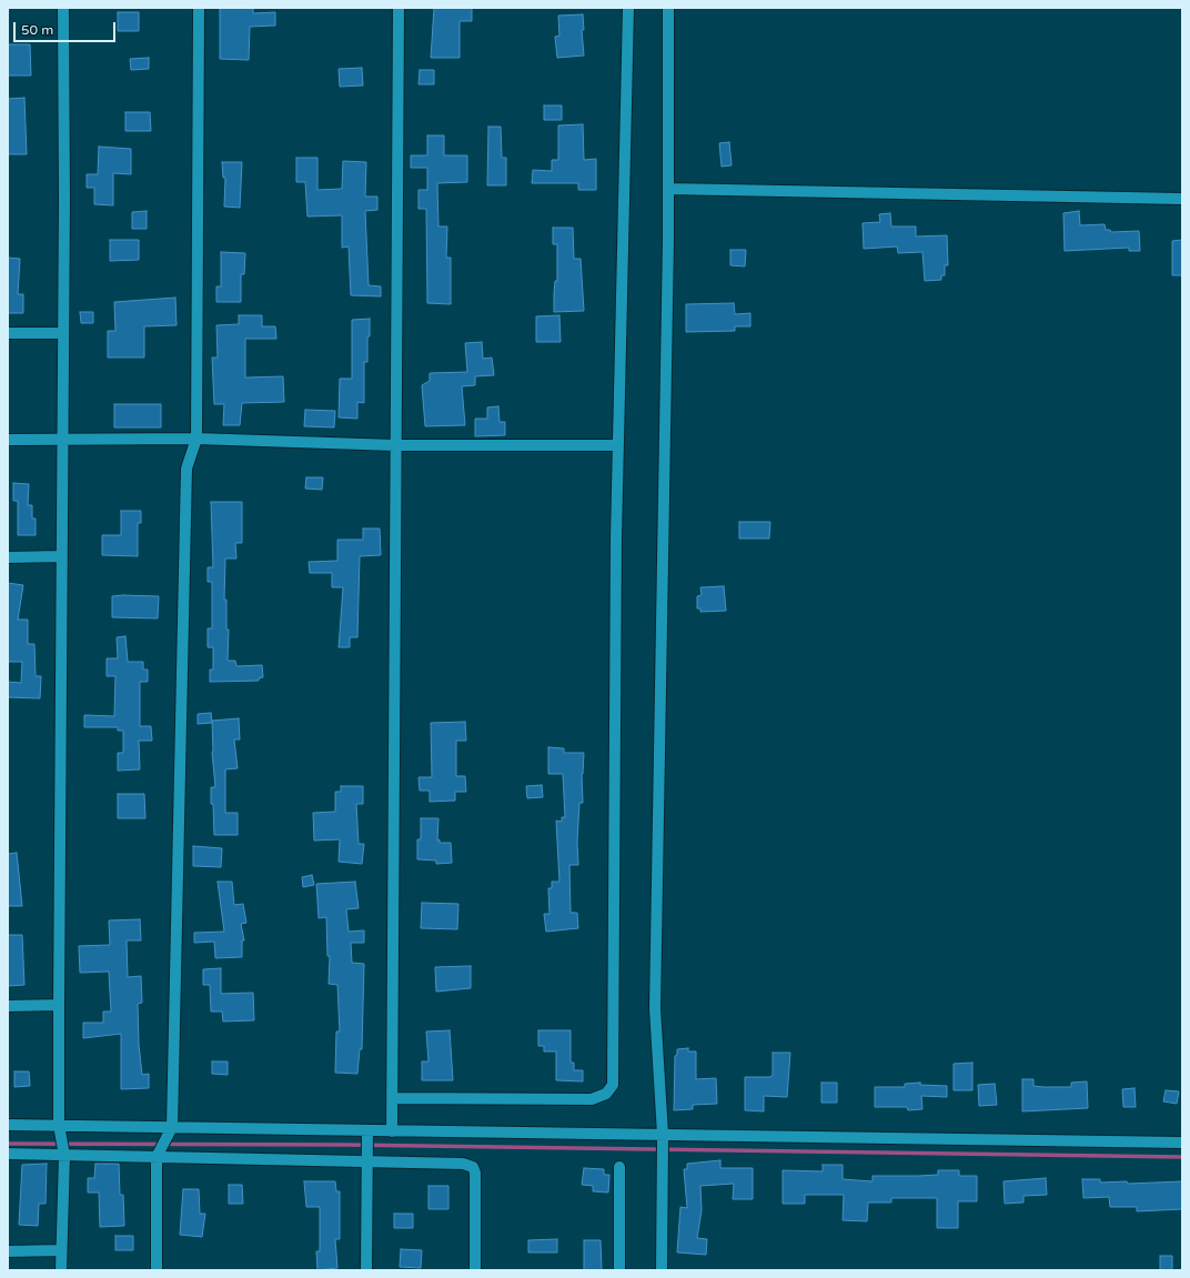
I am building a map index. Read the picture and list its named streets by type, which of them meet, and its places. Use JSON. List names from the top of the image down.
{
  "scale_bar": "50 m"
}
